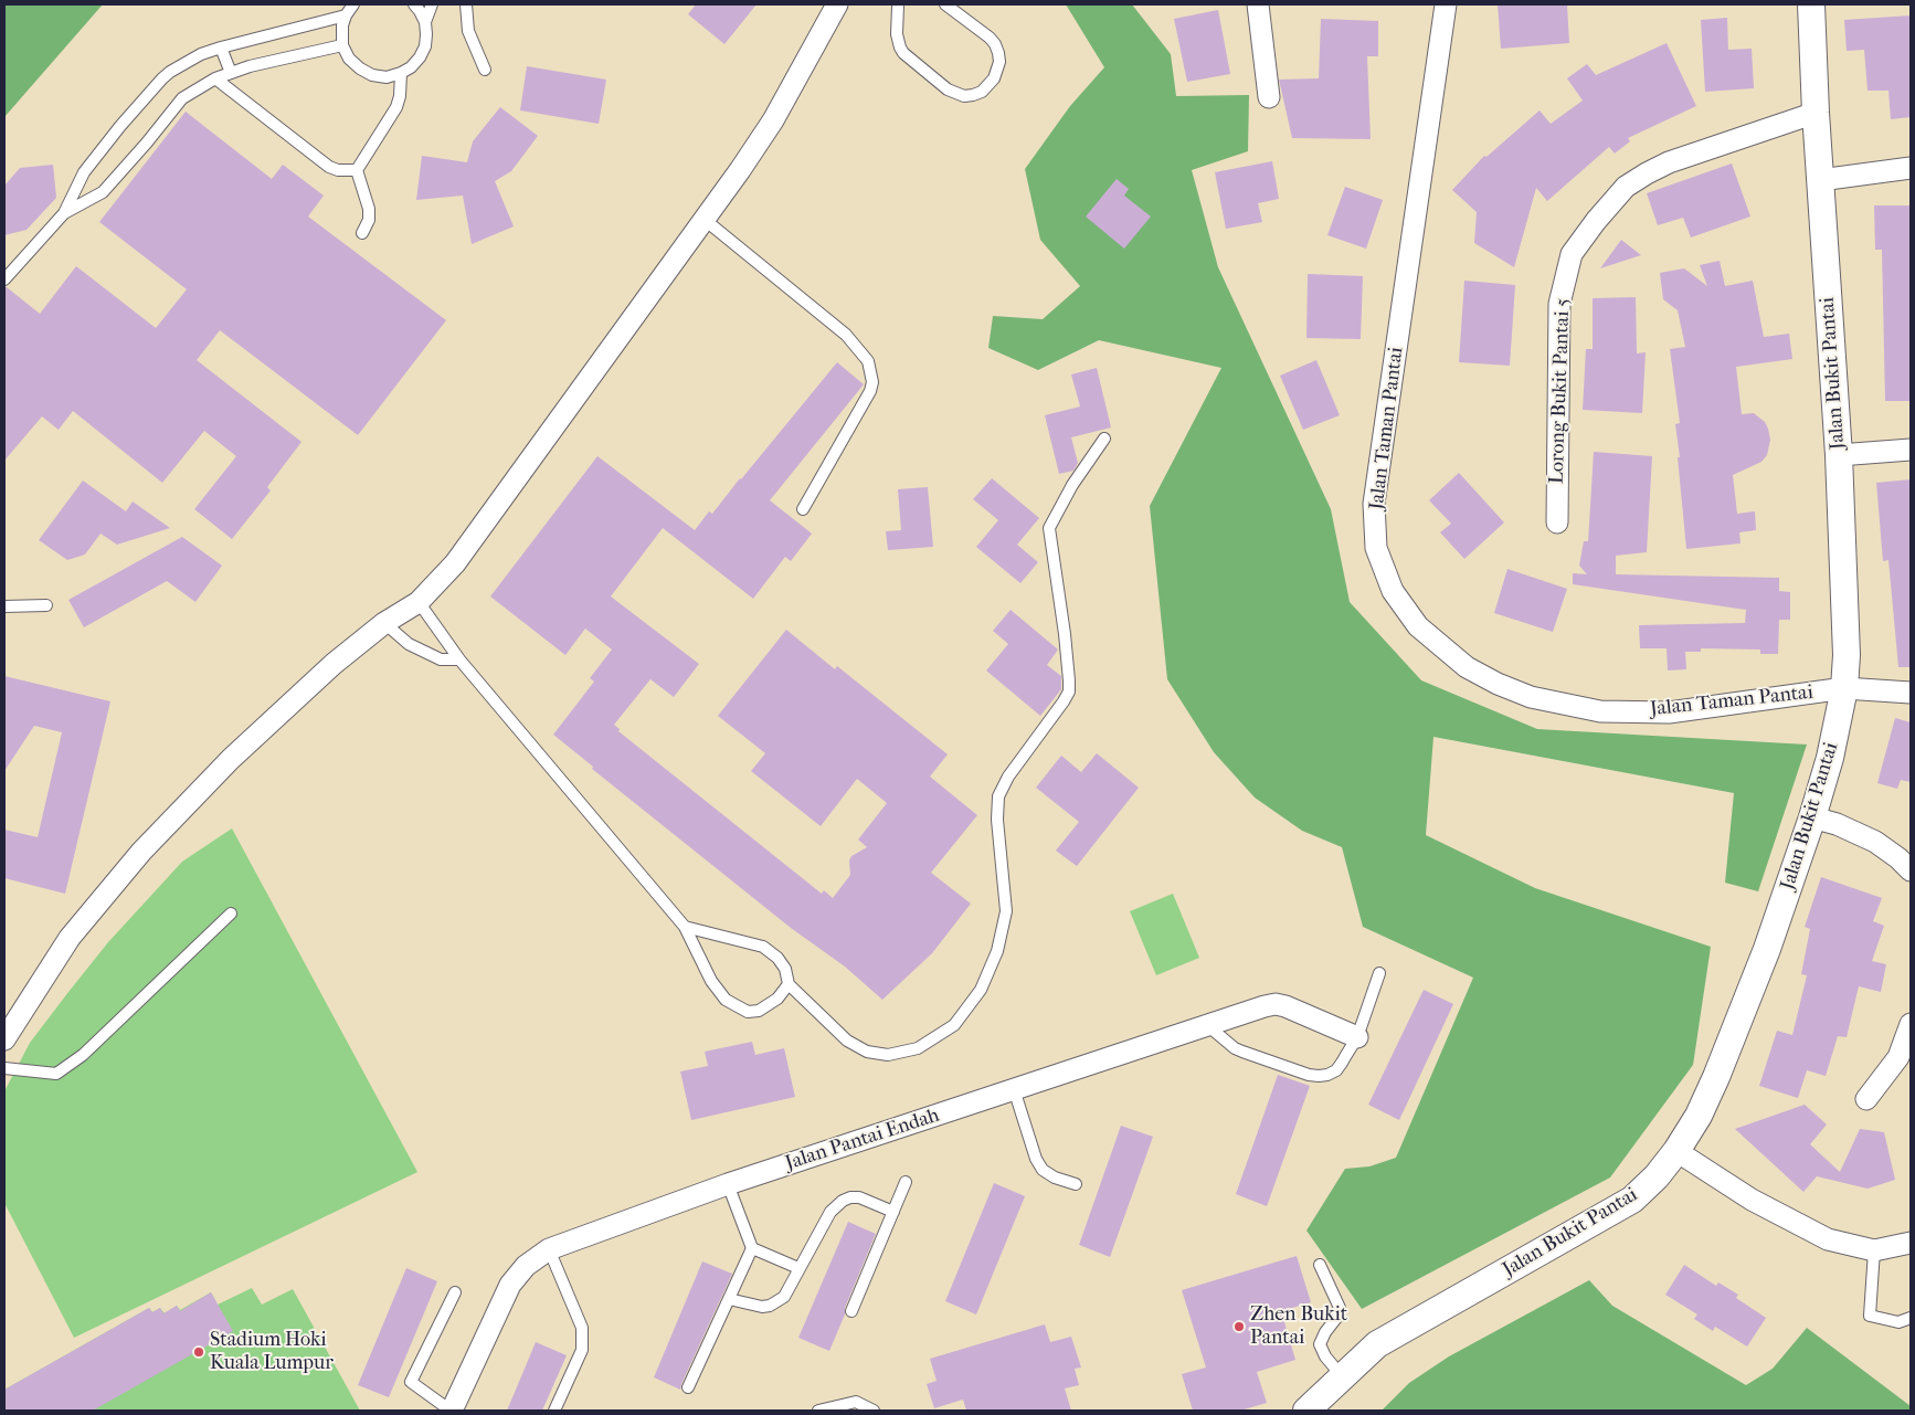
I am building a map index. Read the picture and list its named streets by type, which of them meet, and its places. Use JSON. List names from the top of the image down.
{
  "streets": {
    "street": [
      "Jalan Bukit Pantai",
      "Lorong Bukit Pantai 5",
      "Jalan Taman Pantai",
      "Jalan Pantai Endah"
    ]
  },
  "crossings": [
    ["Jalan Bukit Pantai", "Lorong Bukit Pantai 5"],
    ["Jalan Bukit Pantai", "Jalan Taman Pantai"]
  ],
  "places": ["Zhen Bukit Pantai", "Stadium Hoki Kuala Lumpur"]
}
